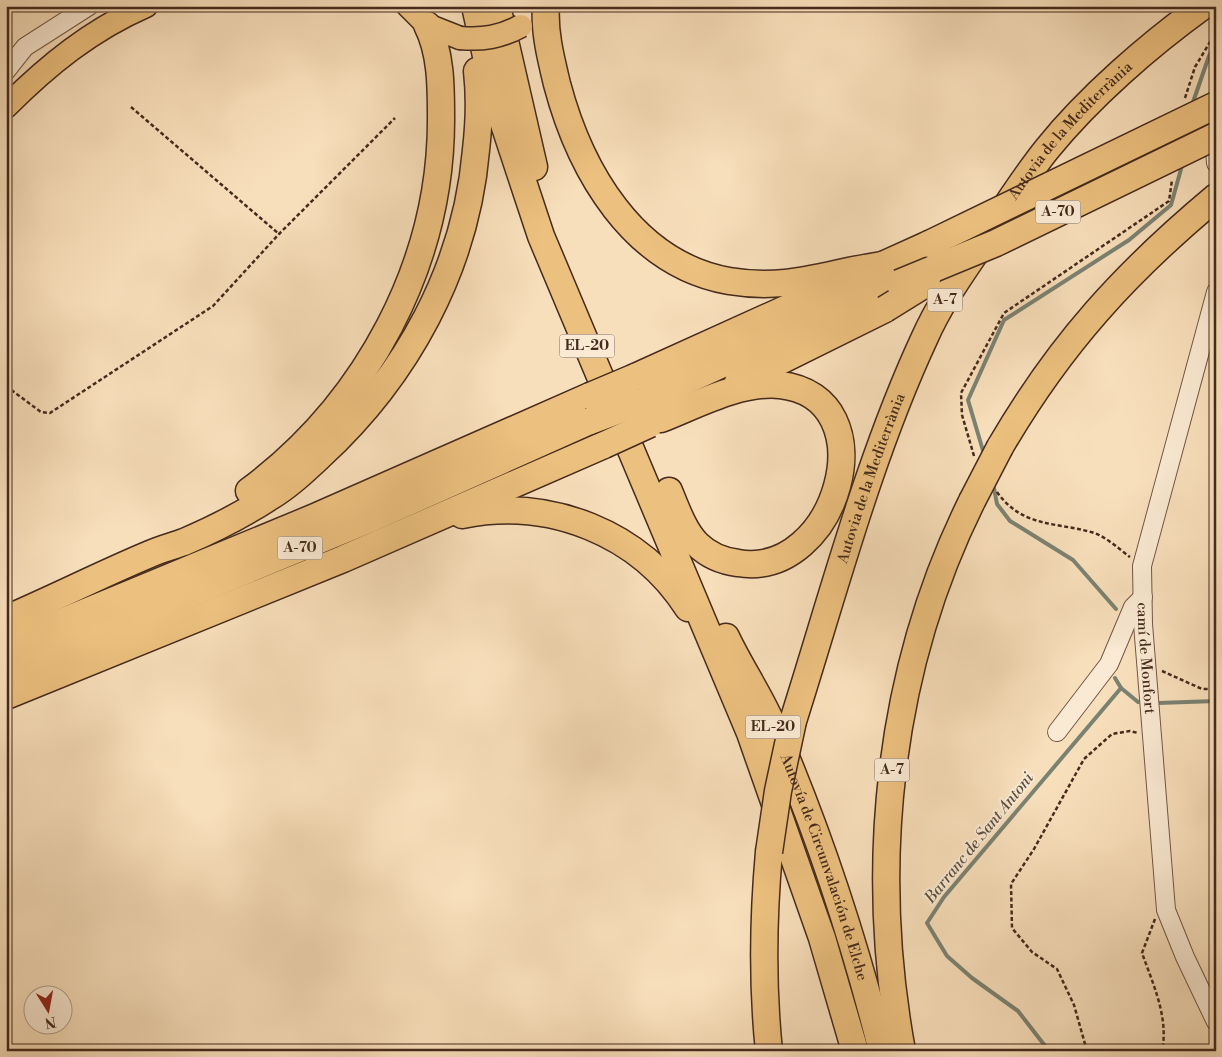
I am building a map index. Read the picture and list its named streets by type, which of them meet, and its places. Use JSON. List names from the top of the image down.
{
  "streets": {
    "highway": [
      "Autovia de la Mediterrània",
      "A-70",
      "A-7",
      "EL-20",
      "Autovía de Circunvalación de Elche"
    ],
    "street": ["camí de Monfort"]
  },
  "crossings": [
    ["A-70", "EL-20"],
    ["A-70", "Autovía de Circunvalación de Elche"],
    ["EL-20", "Autovía de Circunvalación de Elche"]
  ],
  "water": ["Barranc de Sant Antoni"],
  "north": "bottom"
}
